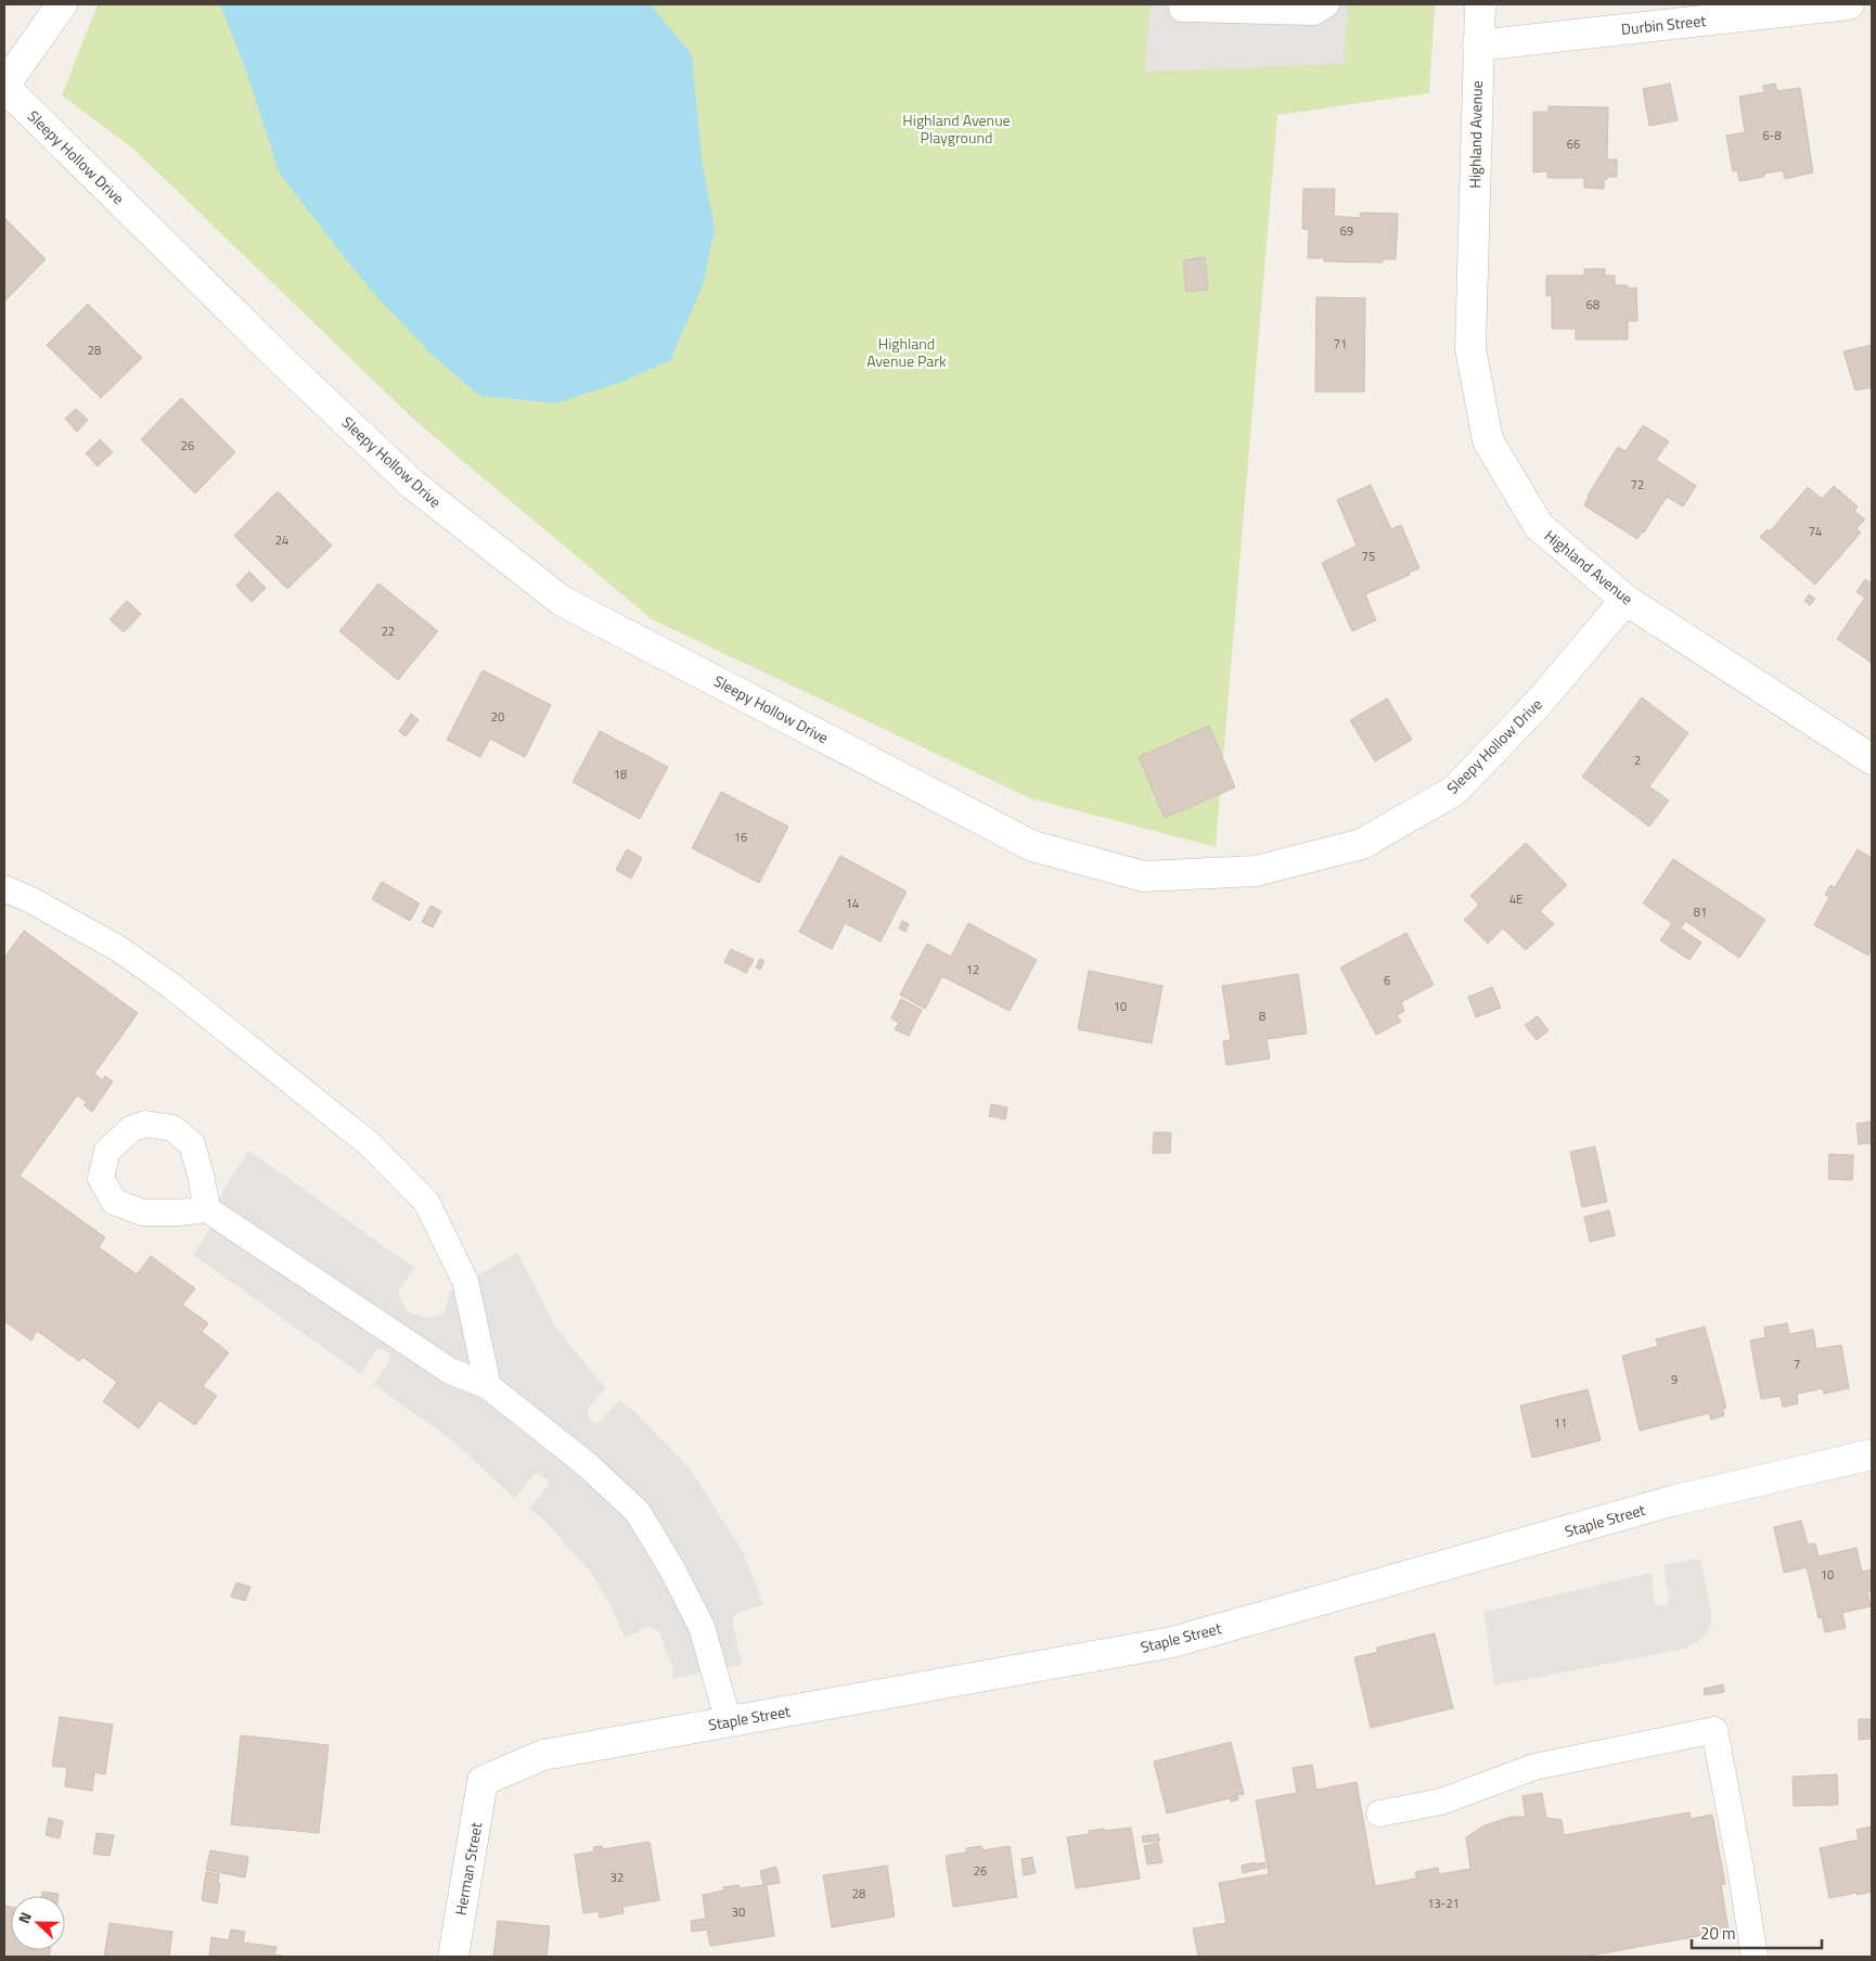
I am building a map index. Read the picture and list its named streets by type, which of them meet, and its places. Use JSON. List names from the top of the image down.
{
  "streets": {
    "street": [
      "Durbin Street",
      "Highland Avenue",
      "Sleepy Hollow Drive",
      "Staple Street",
      "Herman Street"
    ]
  },
  "crossings": [
    ["Durbin Street", "Highland Avenue"],
    ["Highland Avenue", "Sleepy Hollow Drive"],
    ["Staple Street", "Herman Street"]
  ],
  "parks": ["Highland Avenue Playground", "Highland Avenue Park"],
  "house_numbers": [
    "6-8",
    "66",
    "69",
    "68",
    "71",
    "28",
    "26",
    "72",
    "74",
    "24",
    "75",
    "22",
    "20",
    "2",
    "18",
    "16",
    "4E",
    "14",
    "81",
    "12",
    "6",
    "10",
    "8",
    "7",
    "9",
    "11",
    "10",
    "26",
    "32",
    "28",
    "13-21",
    "30"
  ],
  "scale_bar": "20 m",
  "north": "left"
}
